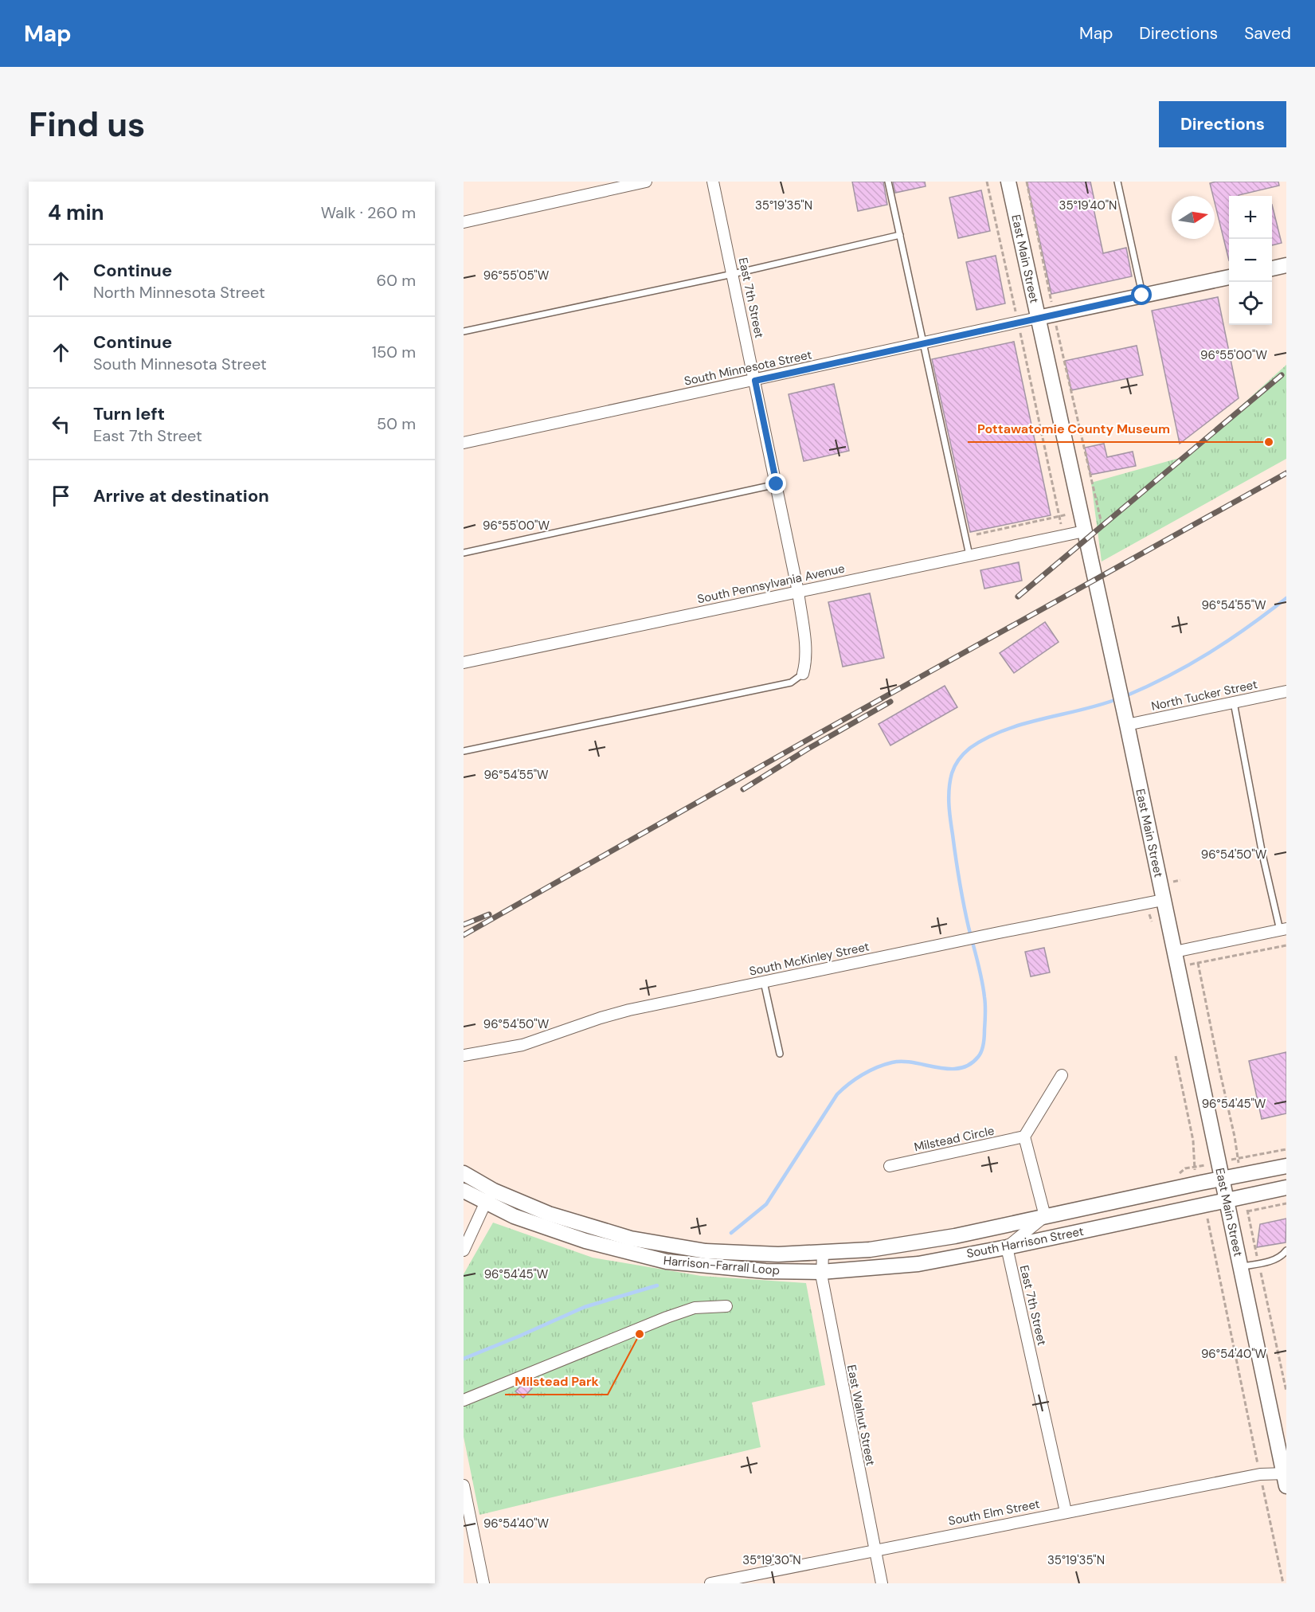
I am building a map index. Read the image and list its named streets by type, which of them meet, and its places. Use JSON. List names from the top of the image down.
{
  "streets": {
    "main road": ["East Main Street", "South Harrison Street", "Harrison-Farrall Loop"],
    "street": [
      "East 7th Street",
      "South Minnesota Street",
      "South Pennsylvania Avenue",
      "North Tucker Street",
      "South McKinley Street",
      "Milstead Circle",
      "East Walnut Street",
      "South Elm Street"
    ]
  },
  "crossings": [
    ["East Main Street", "South Minnesota Street"],
    ["East Main Street", "South Pennsylvania Avenue"],
    ["East Main Street", "North Tucker Street"],
    ["East Main Street", "South McKinley Street"],
    ["East Main Street", "South Harrison Street"],
    ["East Main Street", "South Elm Street"],
    ["East 7th Street", "South Minnesota Street"],
    ["East 7th Street", "South Pennsylvania Avenue"],
    ["East 7th Street", "South Harrison Street"],
    ["East 7th Street", "South Elm Street"],
    ["South Harrison Street", "Harrison-Farrall Loop"],
    ["South Harrison Street", "East Walnut Street"],
    ["Harrison-Farrall Loop", "East Walnut Street"],
    ["East Walnut Street", "South Elm Street"]
  ],
  "places": ["Pottawatomie County Museum", "Milstead Park"],
  "north": "right",
  "page": {
    "header": "Map",
    "nav": ["Map", "Directions", "Saved"],
    "buttons": "Directions",
    "title": "Find us",
    "heading": ["4 min", "Walk · 260 m"],
    "map_buttons": ["+", "−"],
    "list": [
      ["Continue", "North Minnesota Street", "60 m"],
      ["Continue", "South Minnesota Street", "150 m"],
      ["Turn left", "East 7th Street", "50 m"],
      "Arrive at destination"
    ]
  },
  "coordinates": [
    "35°19'35\"N",
    "35°19'40\"N",
    "96°55'05\"W",
    "96°55'00\"W",
    "96°54'55\"W",
    "96°54'50\"W",
    "96°54'45\"W",
    "96°54'40\"W",
    "35°19'30\"N"
  ]
}
